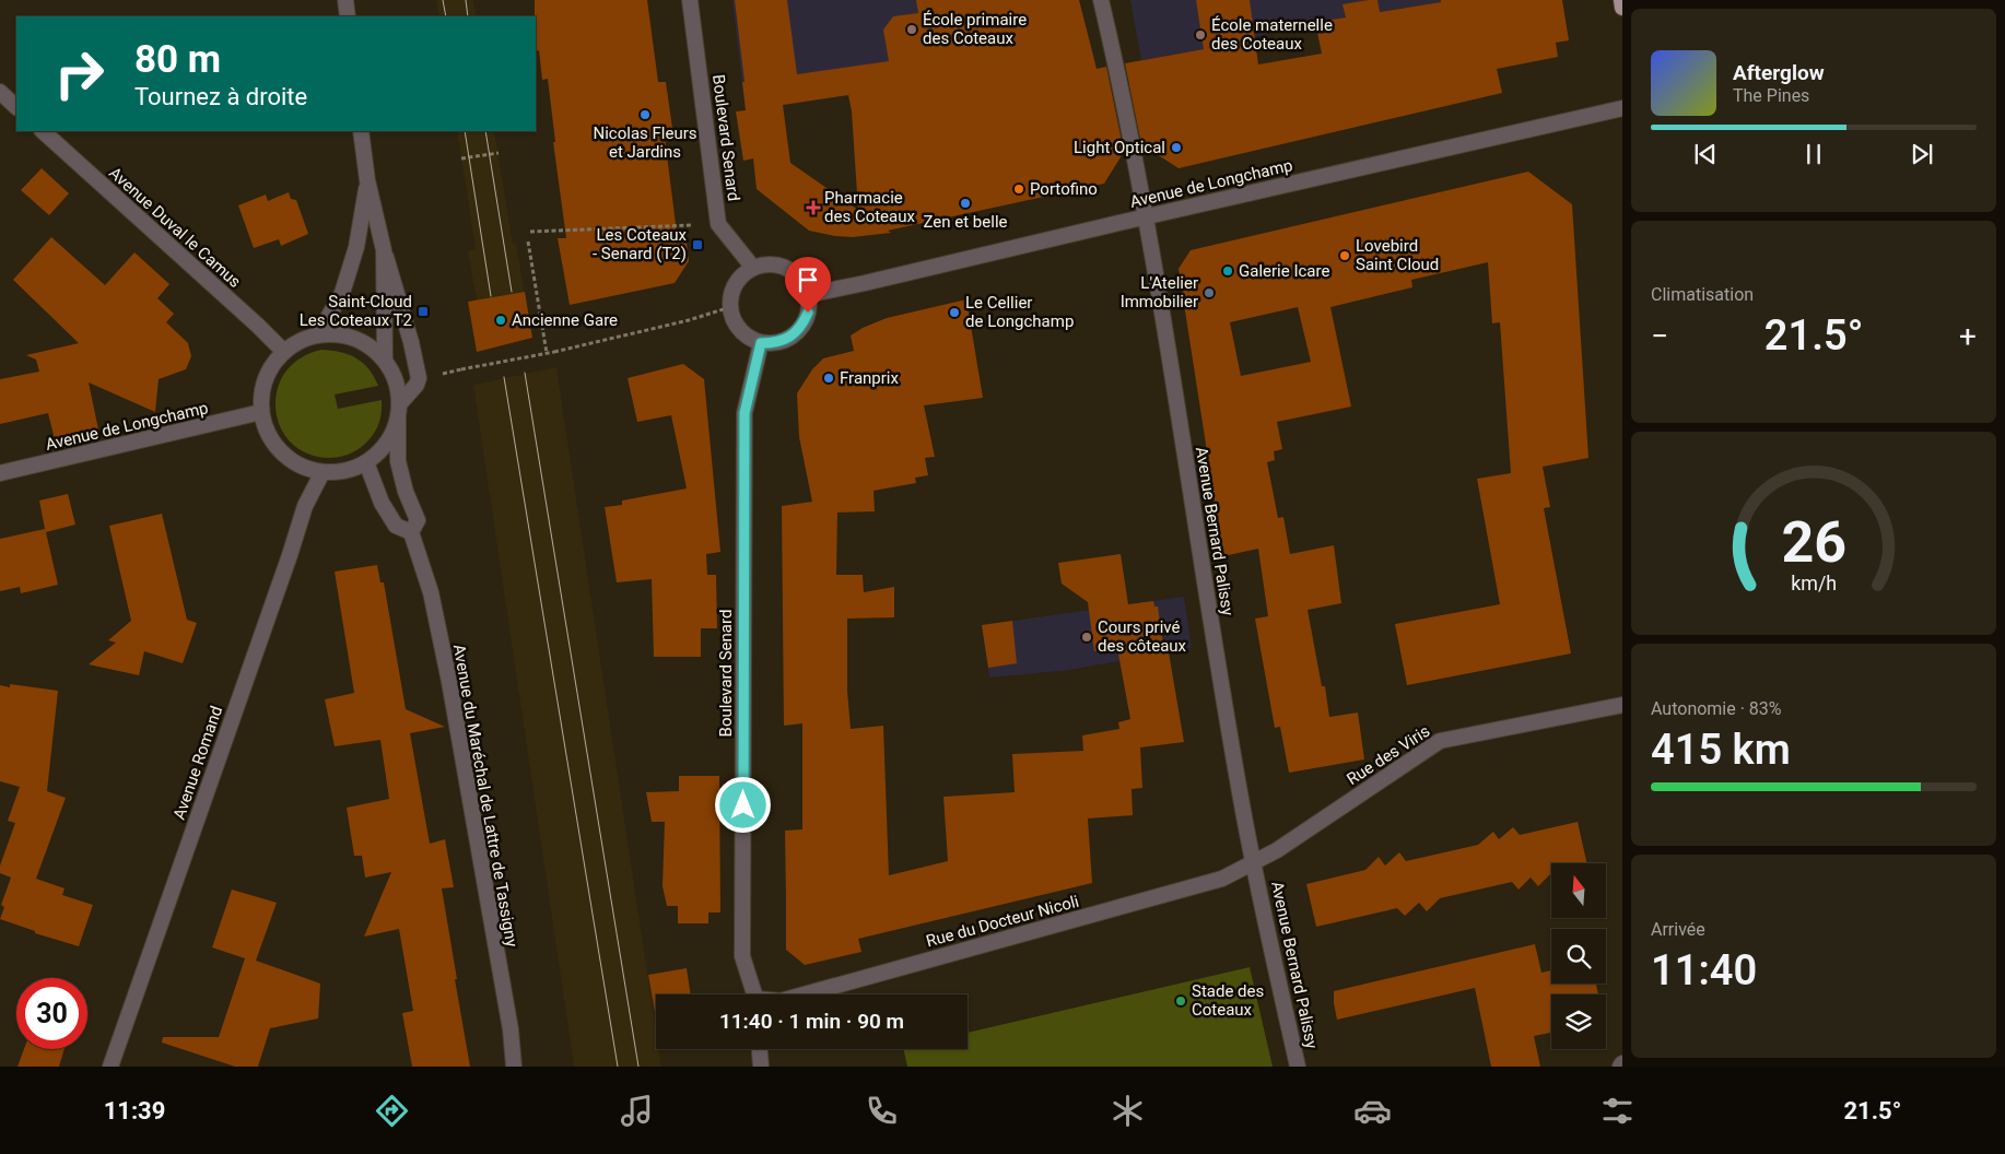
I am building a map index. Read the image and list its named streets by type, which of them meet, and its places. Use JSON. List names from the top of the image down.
{
  "streets": {
    "street": [
      "Boulevard Senard",
      "Avenue de Longchamp",
      "Avenue Duval le Camus",
      "Avenue Bernard Palissy",
      "Rue des Viris",
      "Avenue Romand",
      "Avenue du Maréchal de Lattre de Tassigny",
      "Rue du Docteur Nicoli"
    ]
  },
  "crossings": [
    ["Boulevard Senard", "Avenue de Longchamp"],
    ["Avenue de Longchamp", "Avenue Duval le Camus"],
    ["Avenue de Longchamp", "Avenue Bernard Palissy"],
    ["Avenue de Longchamp", "Avenue Romand"],
    ["Avenue de Longchamp", "Avenue du Maréchal de Lattre de Tassigny"],
    ["Avenue Duval le Camus", "Avenue Romand"],
    ["Avenue Duval le Camus", "Avenue du Maréchal de Lattre de Tassigny"],
    ["Avenue Bernard Palissy", "Rue des Viris"],
    ["Avenue Bernard Palissy", "Rue du Docteur Nicoli"],
    ["Rue des Viris", "Rue du Docteur Nicoli"],
    ["Avenue Romand", "Avenue du Maréchal de Lattre de Tassigny"]
  ],
  "places": {
    "other": [
      "École primaire des Coteaux",
      "École maternelle des Coteaux",
      "Nicolas Fleurs et Jardins",
      "Light Optical",
      "Portofino",
      "Zen et belle",
      "Lovebird Saint Cloud",
      "Galerie Icare",
      "L'Atelier Immobilier",
      "Le Cellier de Longchamp",
      "Ancienne Gare",
      "Franprix",
      "Cours privé des côteaux",
      "Stade des Coteaux"
    ],
    "health": ["Pharmacie des Coteaux"],
    "transit": ["Les Coteaux - Senard (T2)", "Saint-Cloud Les Coteaux T2"]
  },
  "north": "top",
  "page": {
    "turn": ["80 m", "Tournez à droite"],
    "song": ["Afterglow", "The Pines"],
    "tile": [
      "Climatisation",
      ["Autonomie · 83%", "415 km"],
      ["Arrivée", "11:40"]
    ],
    "heat": ["−", "21.5°", "+"],
    "limit": "30",
    "trip": "11:40 · 1 min · 90 m",
    "tabs": ["11:39", "21.5°"],
    "gauge": ["26", "km/h"]
  }
}
